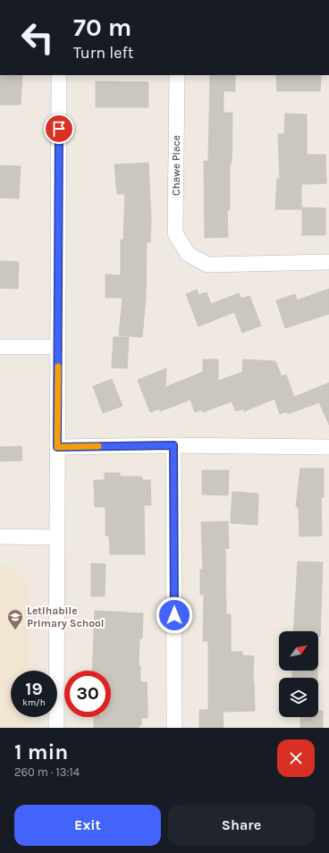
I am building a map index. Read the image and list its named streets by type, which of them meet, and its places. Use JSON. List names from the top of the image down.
{
  "streets": {
    "street": ["Chawe Place"]
  },
  "places": {
    "school or university": ["Letlhabile Primary School"]
  },
  "north": "top right",
  "page": {
    "turn": ["70 m", "Turn left"],
    "speed": "19 km/h",
    "limit": "30",
    "heading": ["1 min", "260 m · 13:14"],
    "buttons": ["Exit", "Share"]
  }
}
